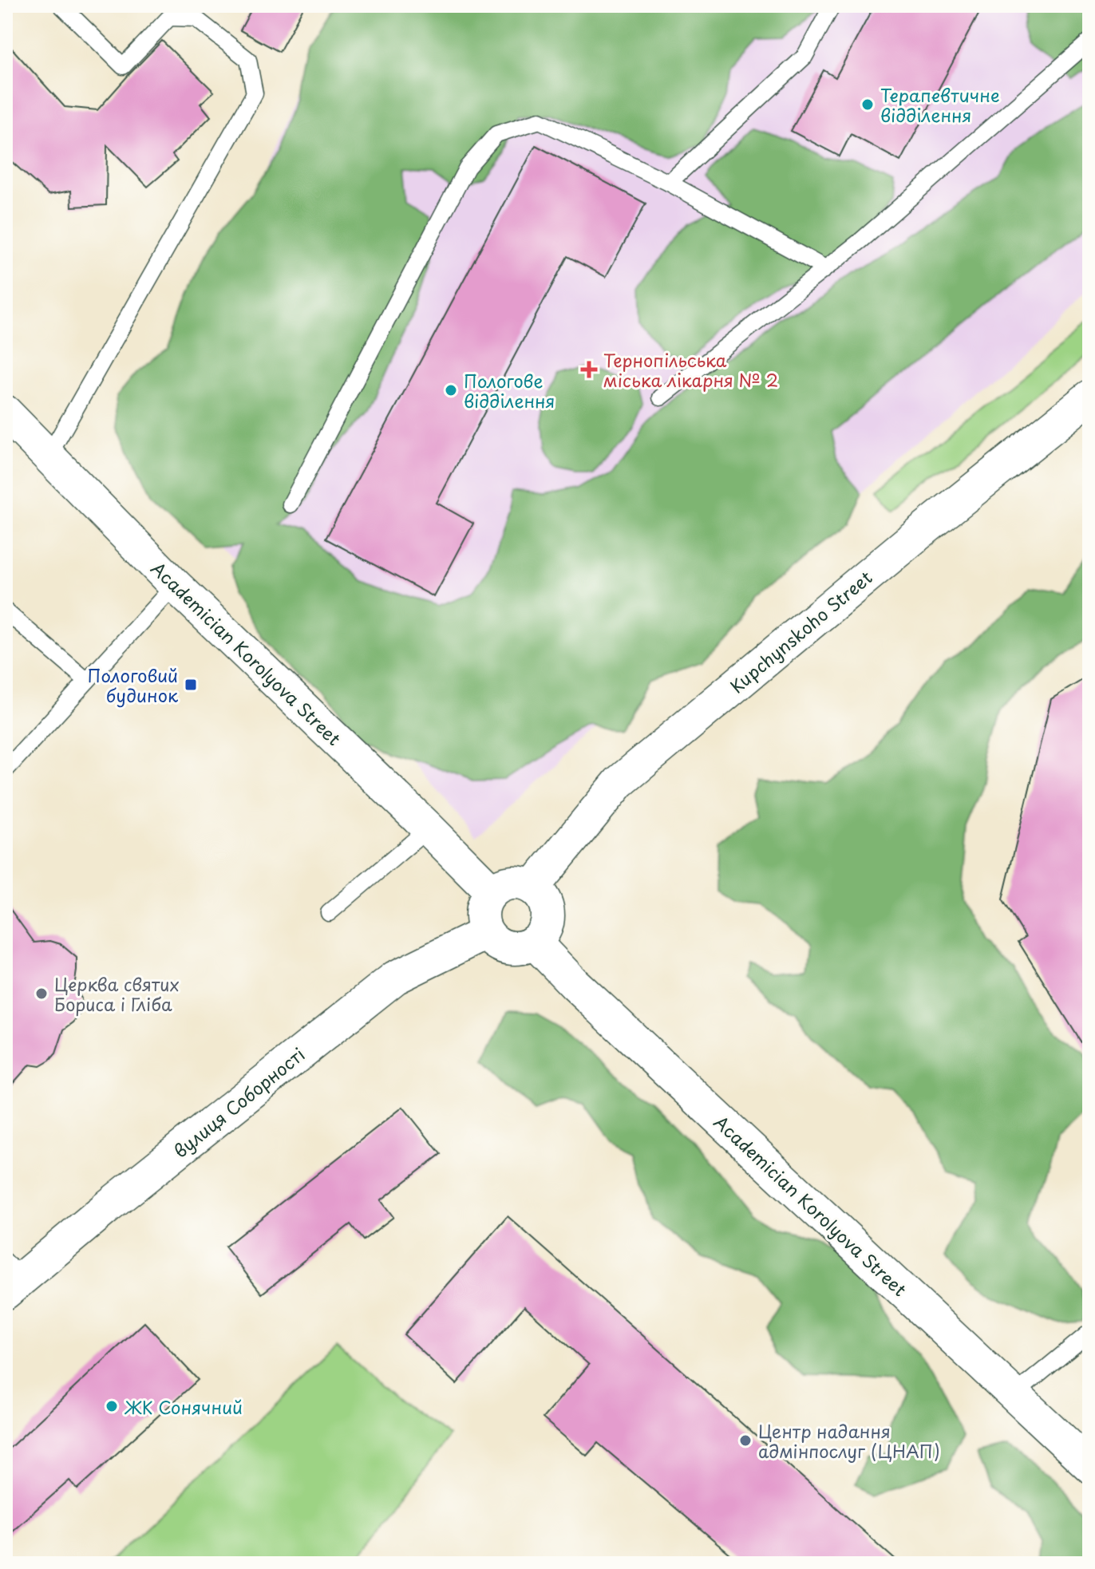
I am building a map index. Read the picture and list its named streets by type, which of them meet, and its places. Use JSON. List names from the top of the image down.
{
  "streets": {
    "street": ["Kupchynskoho Street", "Academician Korolyova Street", "вулиця Соборності"]
  },
  "crossings": [
    ["Kupchynskoho Street", "Academician Korolyova Street"],
    ["Kupchynskoho Street", "вулиця Соборності"],
    ["Academician Korolyova Street", "вулиця Соборності"]
  ],
  "places": {
    "other": [
      "Терапевтичне відділення",
      "Пологове відділення",
      "Церква святих Бориса і Гліба",
      "ЖК Сонячний",
      "Центр надання адмінпослуг (ЦНАП)"
    ],
    "health": ["Тернопільська міська лікарня № 2"],
    "transit": ["Пологовий будинок"]
  }
}
